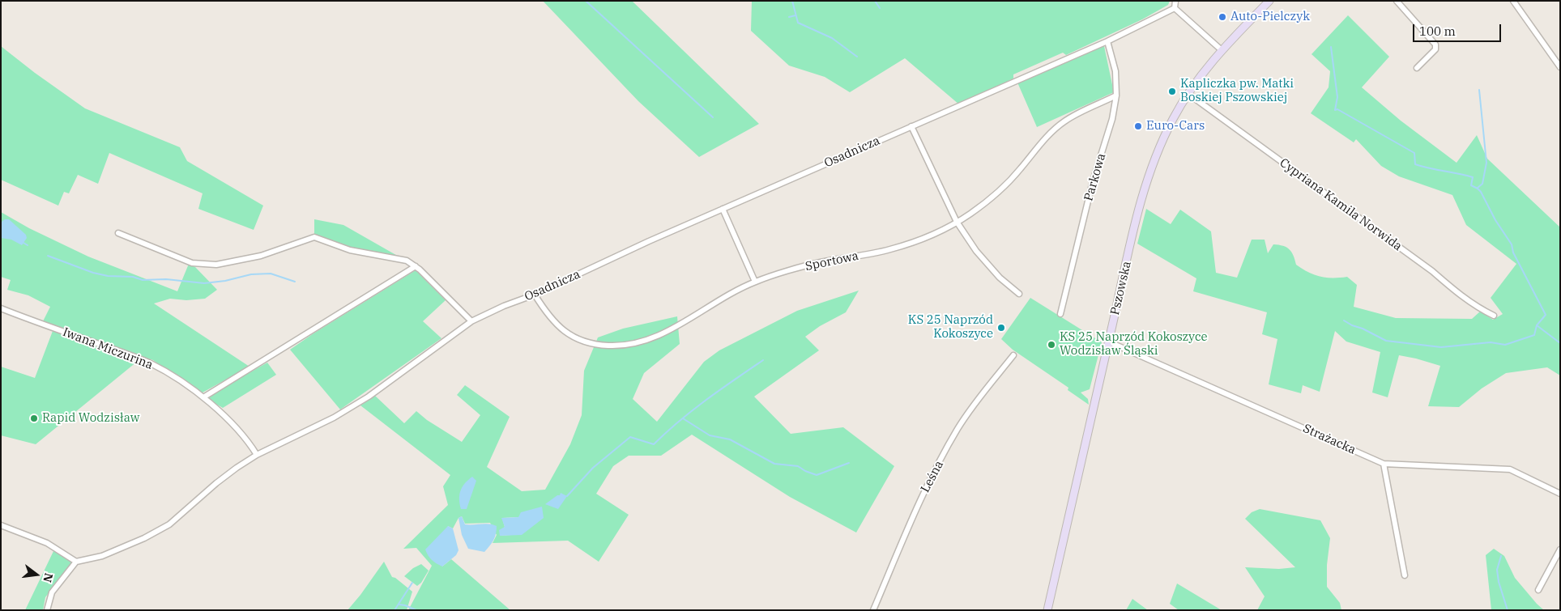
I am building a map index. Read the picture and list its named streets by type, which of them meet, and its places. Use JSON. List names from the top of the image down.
{
  "streets": {
    "main road": ["Pszowska"],
    "street": [
      "Osadnicza",
      "Parkowa",
      "Cypriana Kamila Norwida",
      "Sportowa",
      "Iwana Miczurina",
      "Strażacka",
      "Leśna"
    ]
  },
  "crossings": [
    ["Osadnicza", "Parkowa"],
    ["Osadnicza", "Sportowa"],
    ["Parkowa", "Sportowa"],
    ["Cypriana Kamila Norwida", "Pszowska"],
    ["Pszowska", "Strażacka"]
  ],
  "places": [
    "Auto-Pielczyk",
    "Kapliczka pw. Matki Boskiej Pszowskiej",
    "Euro-Cars",
    "KS 25 Naprzód Kokoszyce",
    "KS 25 Naprzód Kokoszyce Wodzisław Śląski",
    "Rapid Wodzisław"
  ],
  "scale_bar": "100 m",
  "north": "right"
}
